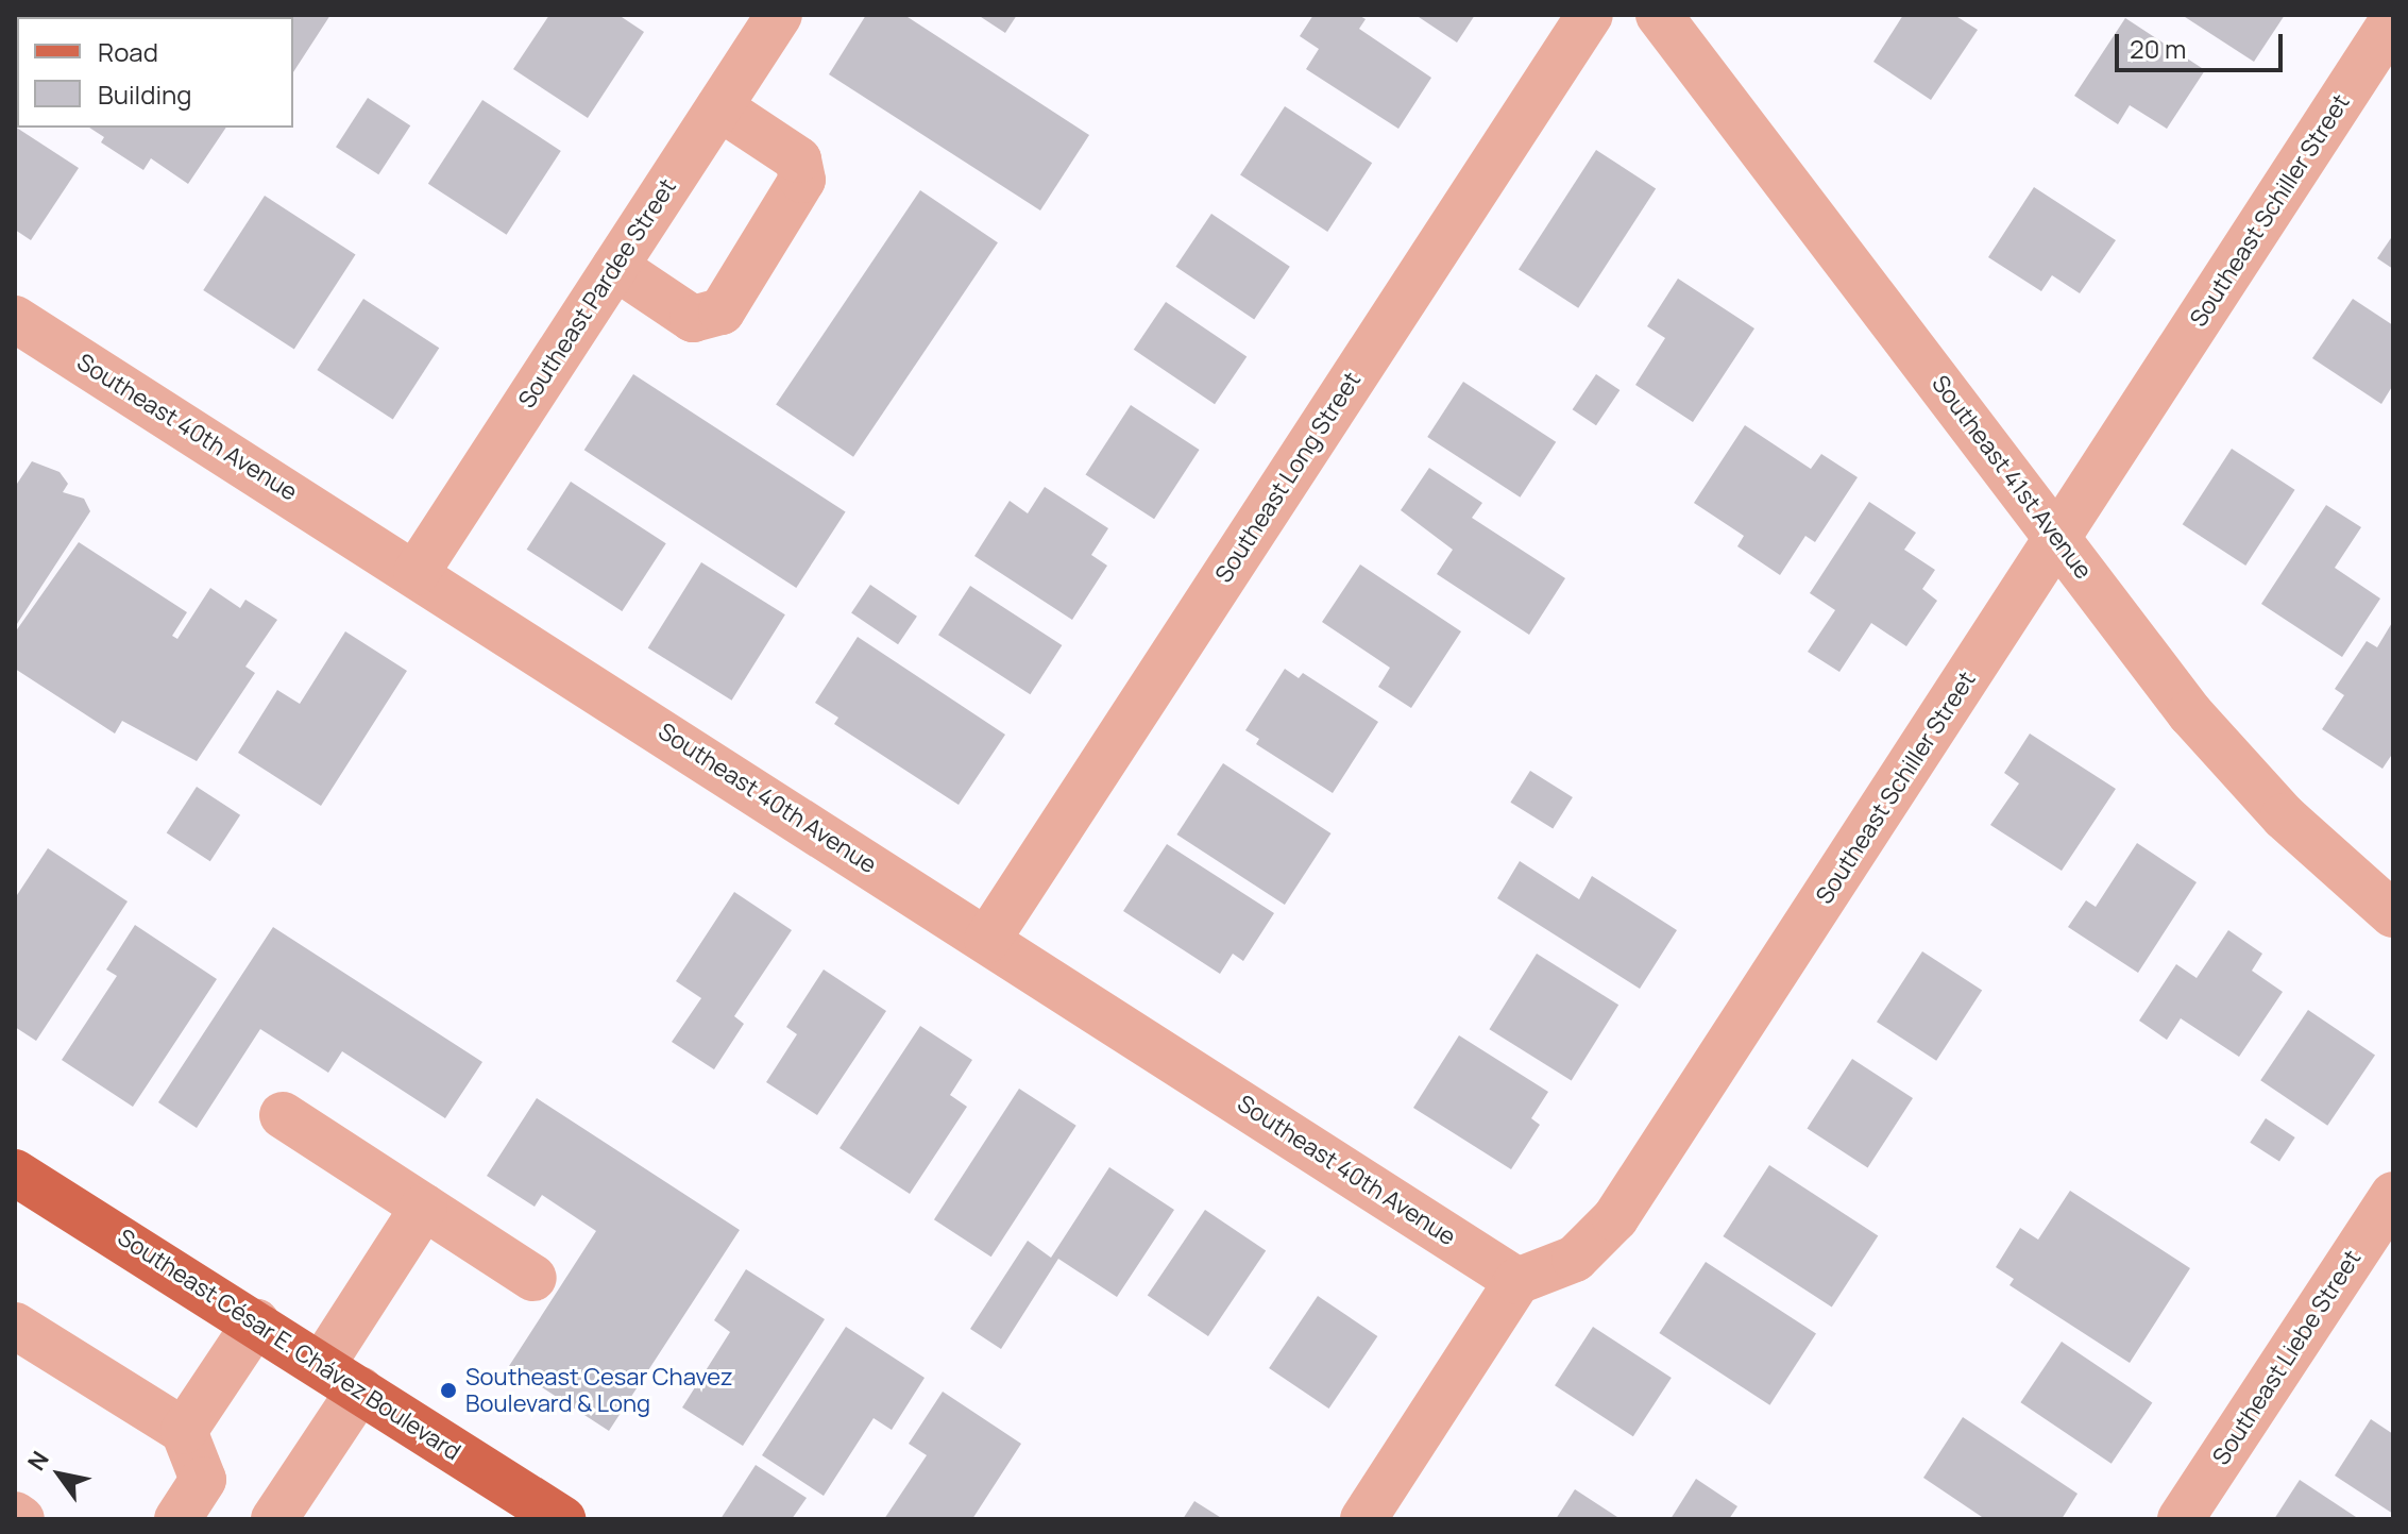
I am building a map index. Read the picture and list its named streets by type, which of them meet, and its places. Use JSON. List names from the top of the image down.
{
  "streets": {
    "main road": ["Southeast César E. Chávez Boulevard"],
    "street": [
      "Southeast Schiller Street",
      "Southeast Pardee Street",
      "Southeast 40th Avenue",
      "Southeast Long Street",
      "Southeast 41st Avenue",
      "Southeast Liebe Street"
    ]
  },
  "crossings": [
    ["Southeast Schiller Street", "Southeast 40th Avenue"],
    ["Southeast Schiller Street", "Southeast 41st Avenue"],
    ["Southeast Pardee Street", "Southeast 40th Avenue"],
    ["Southeast 40th Avenue", "Southeast Long Street"]
  ],
  "places": ["Southeast Cesar Chavez Boulevard & Long"],
  "legend": ["Road", "Building"],
  "scale_bar": "20 m",
  "north": "top left"
}
